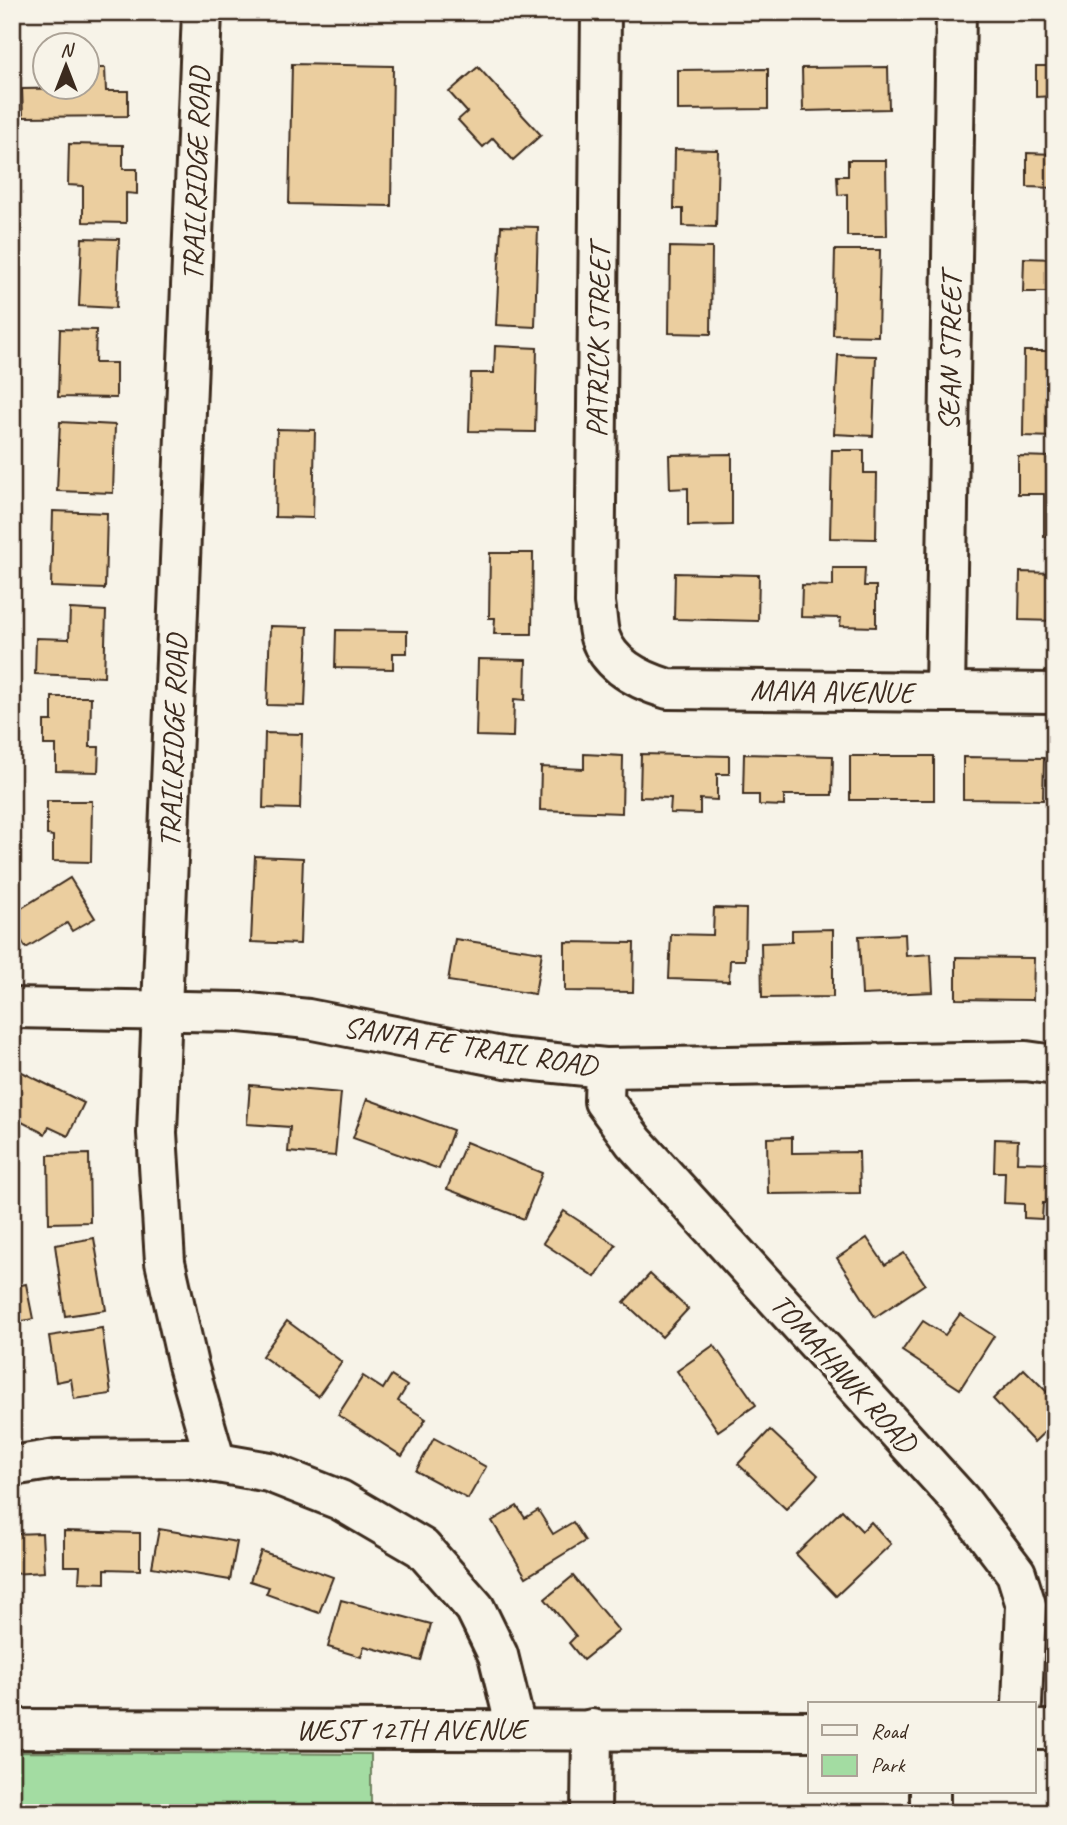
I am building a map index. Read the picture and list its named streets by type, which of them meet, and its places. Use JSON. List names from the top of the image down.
{
  "streets": {
    "street": [
      "TRAILRIDGE ROAD",
      "PATRICK STREET",
      "SEAN STREET",
      "MAVA AVENUE",
      "SANTA FE TRAIL ROAD",
      "TOMAHAWK ROAD",
      "WEST 12TH AVENUE"
    ]
  },
  "crossings": [
    ["TRAILRIDGE ROAD", "SANTA FE TRAIL ROAD"],
    ["PATRICK STREET", "MAVA AVENUE"],
    ["SEAN STREET", "MAVA AVENUE"],
    ["SANTA FE TRAIL ROAD", "TOMAHAWK ROAD"]
  ],
  "legend": ["Road", "Park"],
  "north": "top"
}
